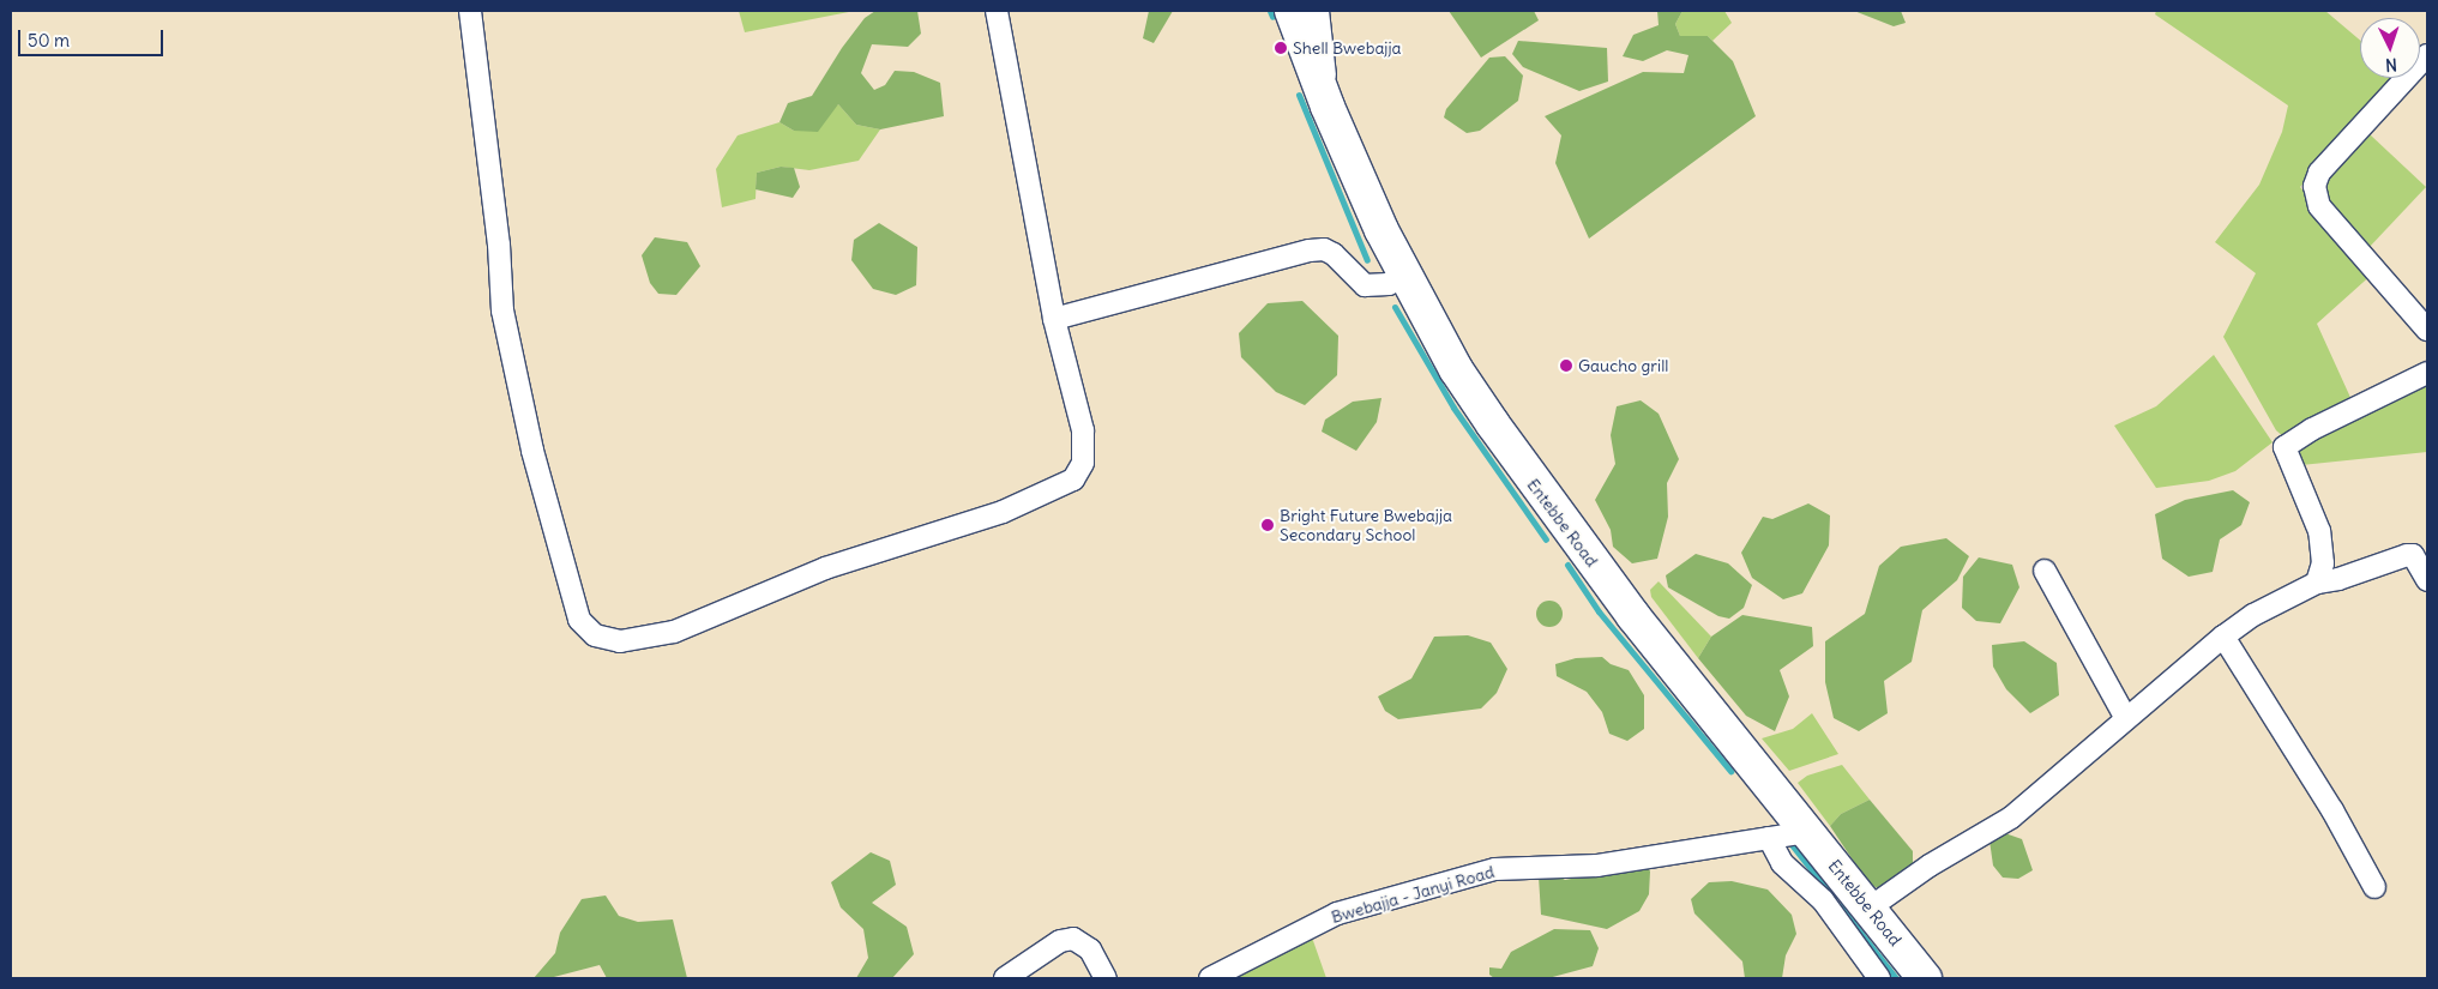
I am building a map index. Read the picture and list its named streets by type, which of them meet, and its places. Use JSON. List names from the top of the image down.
{
  "streets": {
    "main road": ["Entebbe Road"],
    "street": ["Bwebajja - Janyi Road"]
  },
  "crossings": [
    ["Entebbe Road", "Bwebajja - Janyi Road"]
  ],
  "places": ["Shell Bwebajja", "Gaucho grill", "Bright Future Bwebajja Secondary School"],
  "scale_bar": "50 m",
  "north": "bottom"
}
